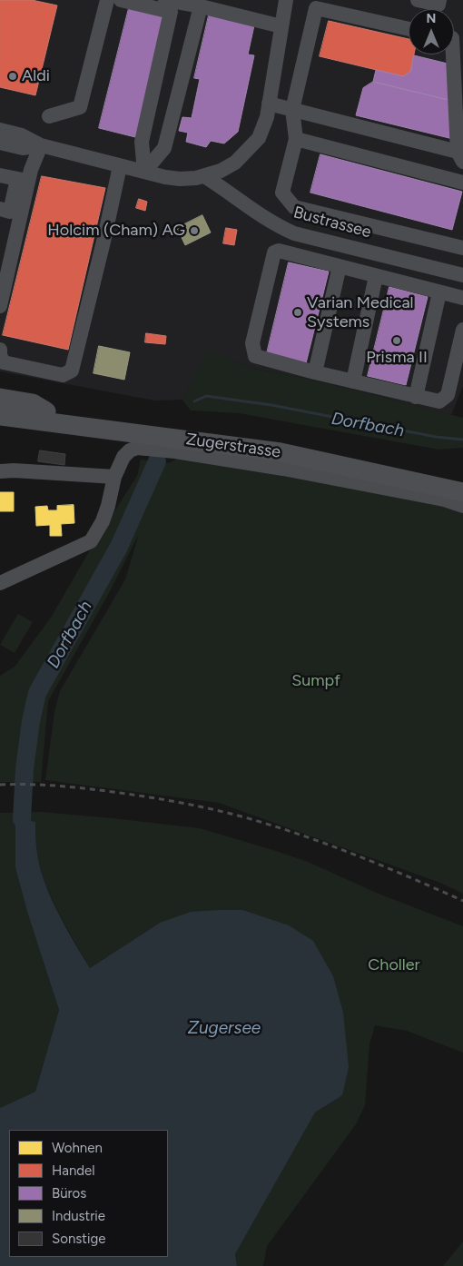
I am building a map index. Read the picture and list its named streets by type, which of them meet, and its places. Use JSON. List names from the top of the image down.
{
  "streets": {
    "main road": ["Zugerstrasse"],
    "street": ["Bustrassee"]
  },
  "water": ["Dorfbach", "Zugersee"],
  "parks": ["Sumpf", "Choller"],
  "places": [
    "Aldi",
    "Holcim (Cham) AG",
    "Varian Medical Systems",
    "Prisma II"
  ],
  "legend": [
    "Wohnen",
    "Handel",
    "Büros",
    "Industrie",
    "Sonstige"
  ],
  "north": "top"
}
